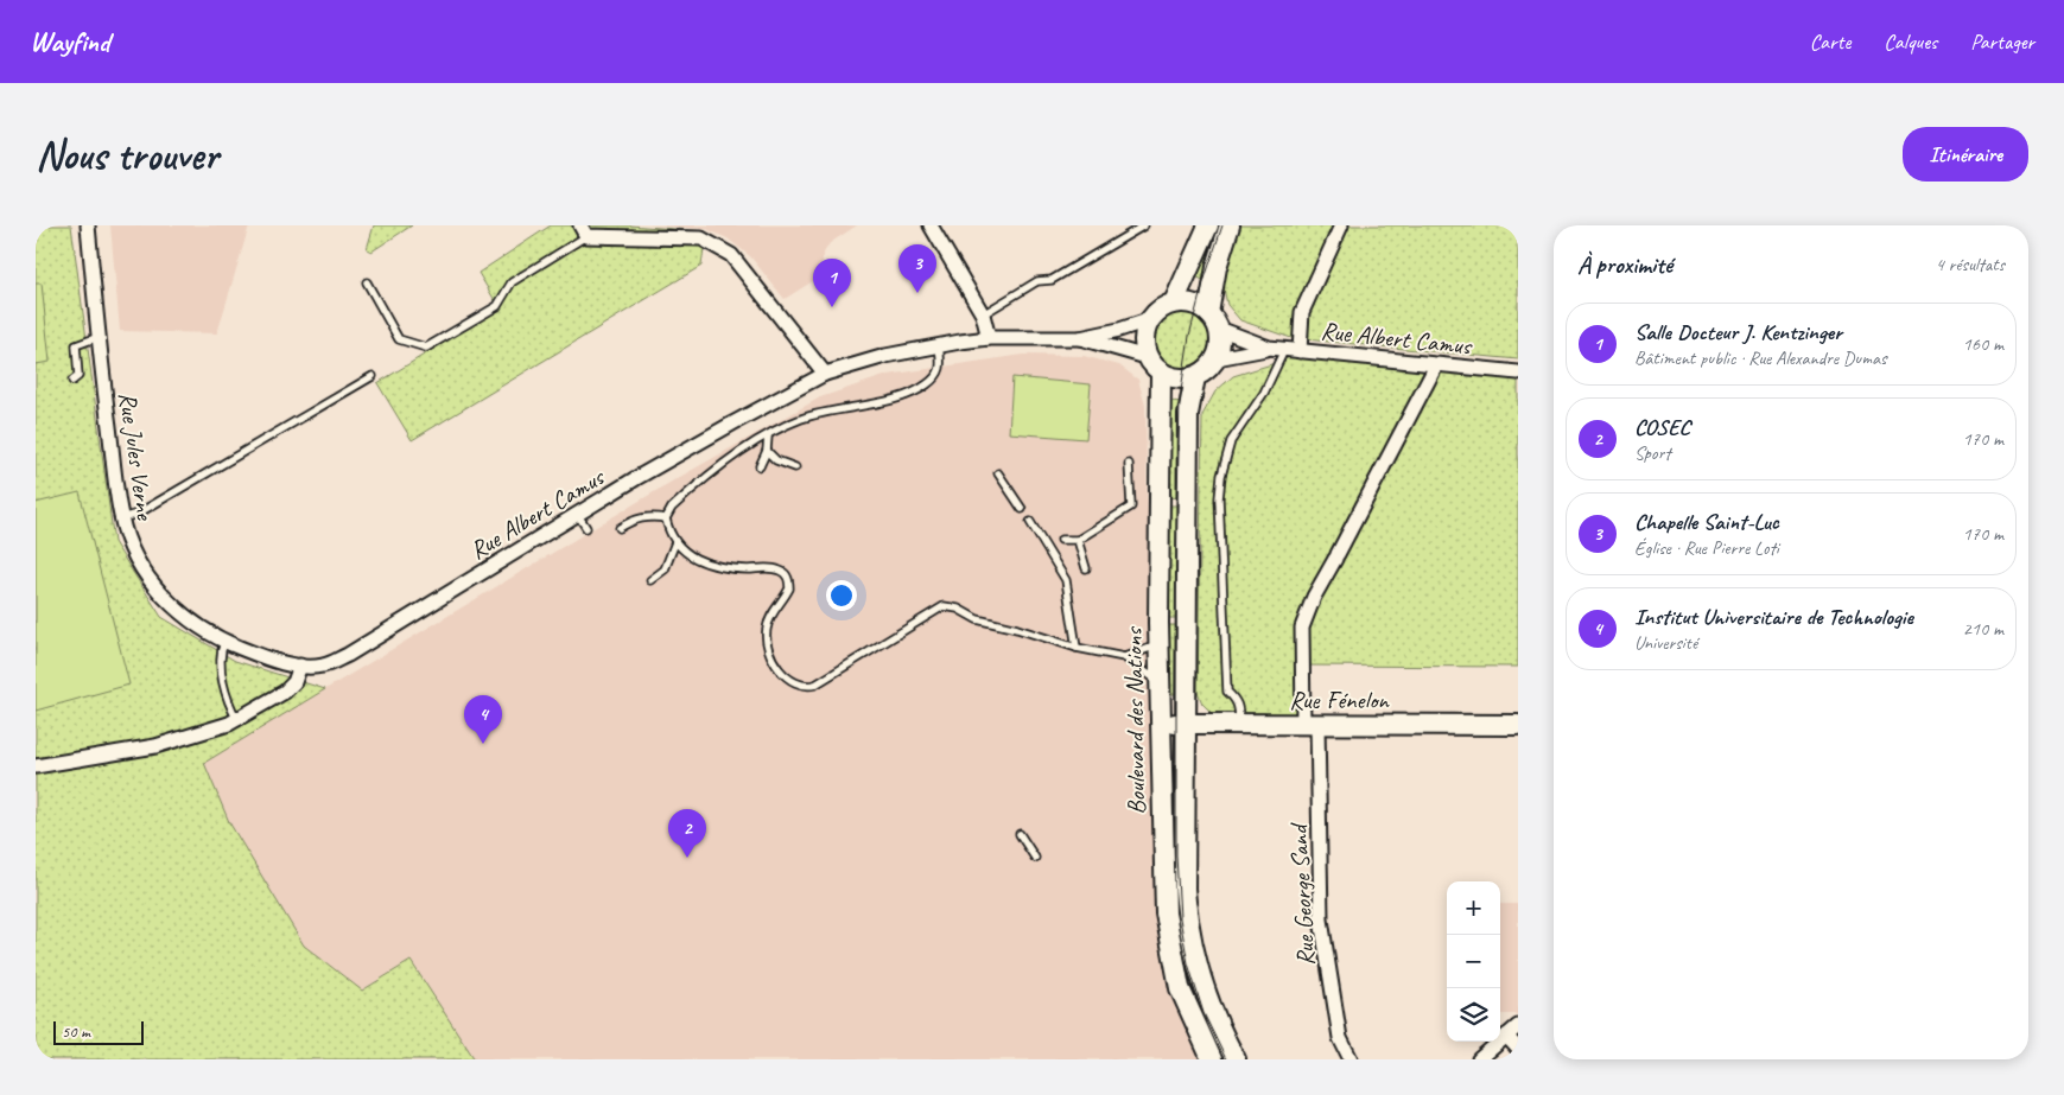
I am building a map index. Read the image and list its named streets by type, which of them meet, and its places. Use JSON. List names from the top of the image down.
{
  "streets": {
    "main road": ["Rue Fénelon", "Boulevard des Nations"],
    "street": ["Rue Albert Camus", "Rue Jules Verne", "Rue George Sand"]
  },
  "crossings": [
    ["Rue Albert Camus", "Rue Jules Verne"],
    ["Rue Albert Camus", "Boulevard des Nations"],
    ["Rue Albert Camus", "Rue George Sand"],
    ["Rue Fénelon", "Boulevard des Nations"],
    ["Rue Fénelon", "Rue George Sand"]
  ],
  "scale_bar": "50 m",
  "page": {
    "header": "Wayfind",
    "nav": ["Carte", "Calques", "Partager"],
    "buttons": "Itinéraire",
    "title": "Nous trouver",
    "heading": ["À proximité", "4 résultats"],
    "pins": [
      "3",
      "1",
      "4",
      "2"
    ],
    "list": [
      {
        "mark": "1",
        "name": "Salle Docteur J. Kentzinger",
        "note": "Bâtiment public · Rue Alexandre Dumas",
        "value": "160 m"
      },
      {
        "mark": "2",
        "name": "COSEC",
        "note": "Sport",
        "value": "170 m"
      },
      {
        "mark": "3",
        "name": "Chapelle Saint-Luc",
        "note": "Église · Rue Pierre Loti",
        "value": "170 m"
      },
      {
        "mark": "4",
        "name": "Institut Universitaire de Technologie",
        "note": "Université",
        "value": "210 m"
      }
    ],
    "map_buttons": ["+", "−"],
    "scale": "50 m"
  }
}
